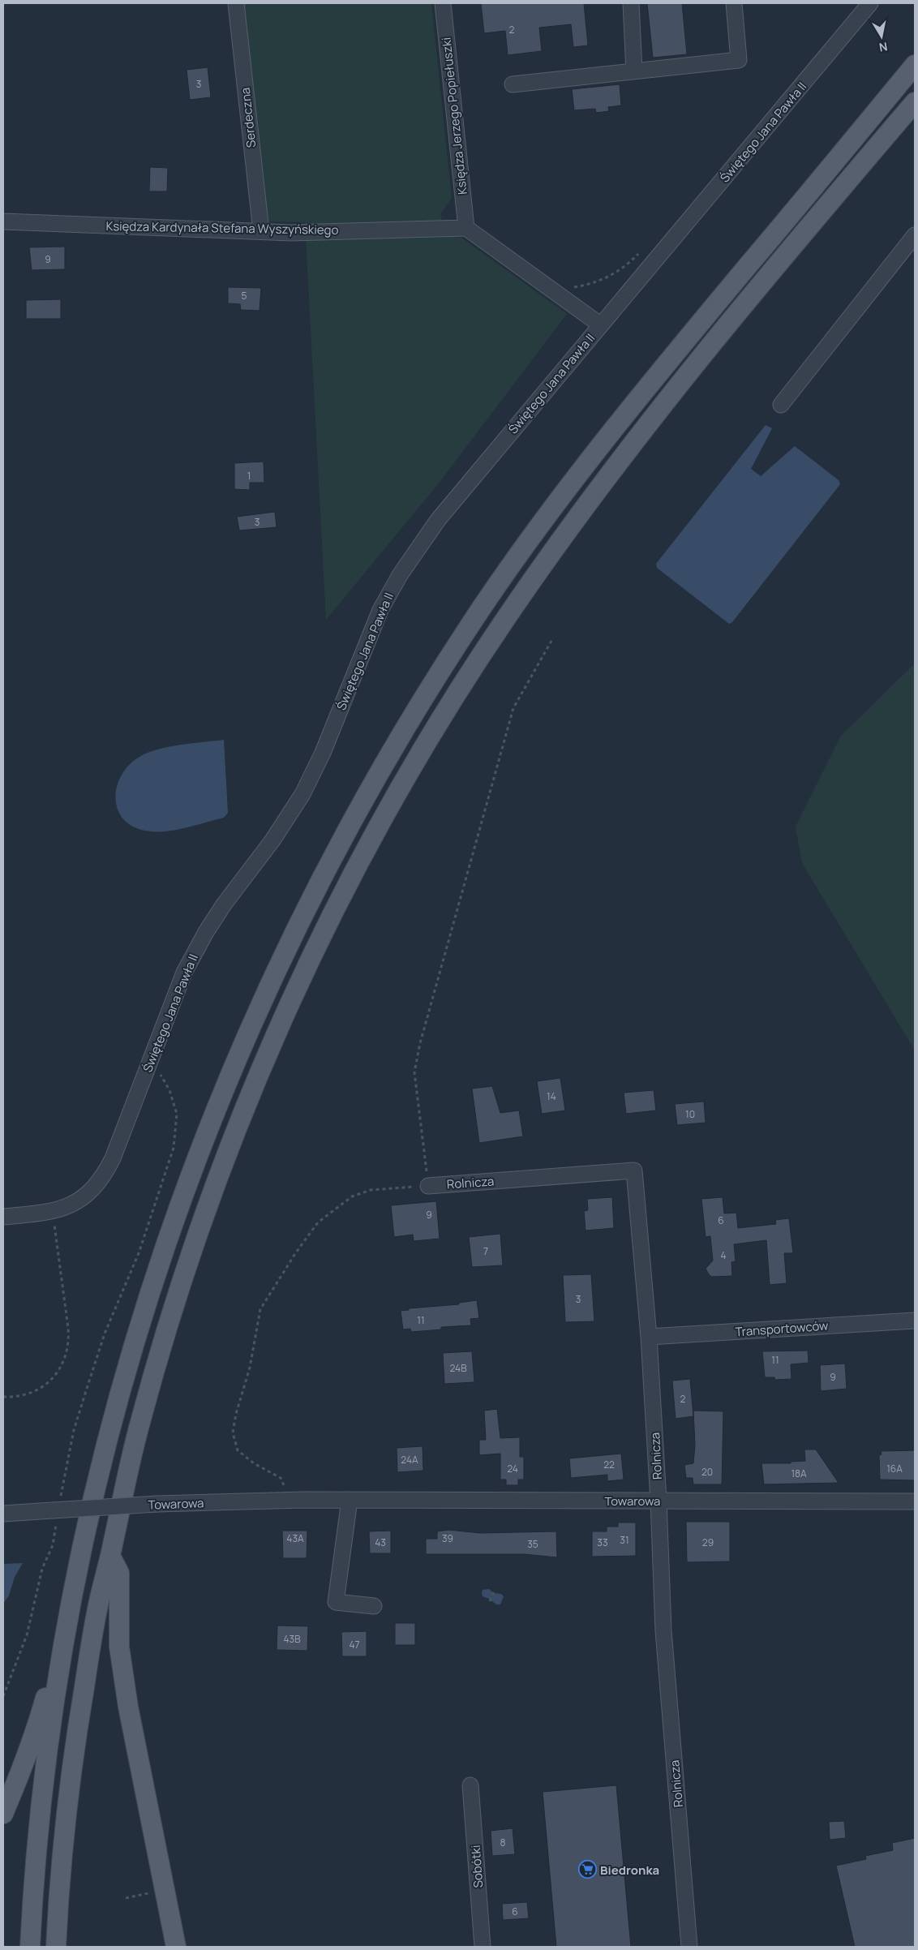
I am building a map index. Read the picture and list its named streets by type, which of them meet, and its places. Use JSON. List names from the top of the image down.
{
  "streets": {
    "street": [
      "Księdza Jerzego Popiełuszki",
      "Serdeczna",
      "Świętego Jana Pawła II",
      "Księdza Kardynała Stefana Wyszyńskiego",
      "Rolnicza",
      "Transportowców",
      "Towarowa",
      "Sobótki"
    ]
  },
  "crossings": [
    ["Księdza Jerzego Popiełuszki", "Księdza Kardynała Stefana Wyszyńskiego"],
    ["Serdeczna", "Księdza Kardynała Stefana Wyszyńskiego"],
    ["Rolnicza", "Transportowców"],
    ["Rolnicza", "Towarowa"]
  ],
  "places": {
    "supermarket": ["Biedronka"]
  },
  "house_numbers": [
    "2",
    "3",
    "9",
    "5",
    "1",
    "3",
    "14",
    "10",
    "9",
    "6",
    "7",
    "4",
    "3",
    "11",
    "11",
    "24B",
    "9",
    "2",
    "24A",
    "22",
    "24",
    "16A",
    "20",
    "18A",
    "43A",
    "39",
    "31",
    "43",
    "33",
    "29",
    "35",
    "43B",
    "47",
    "8",
    "6"
  ],
  "north": "bottom"
}
